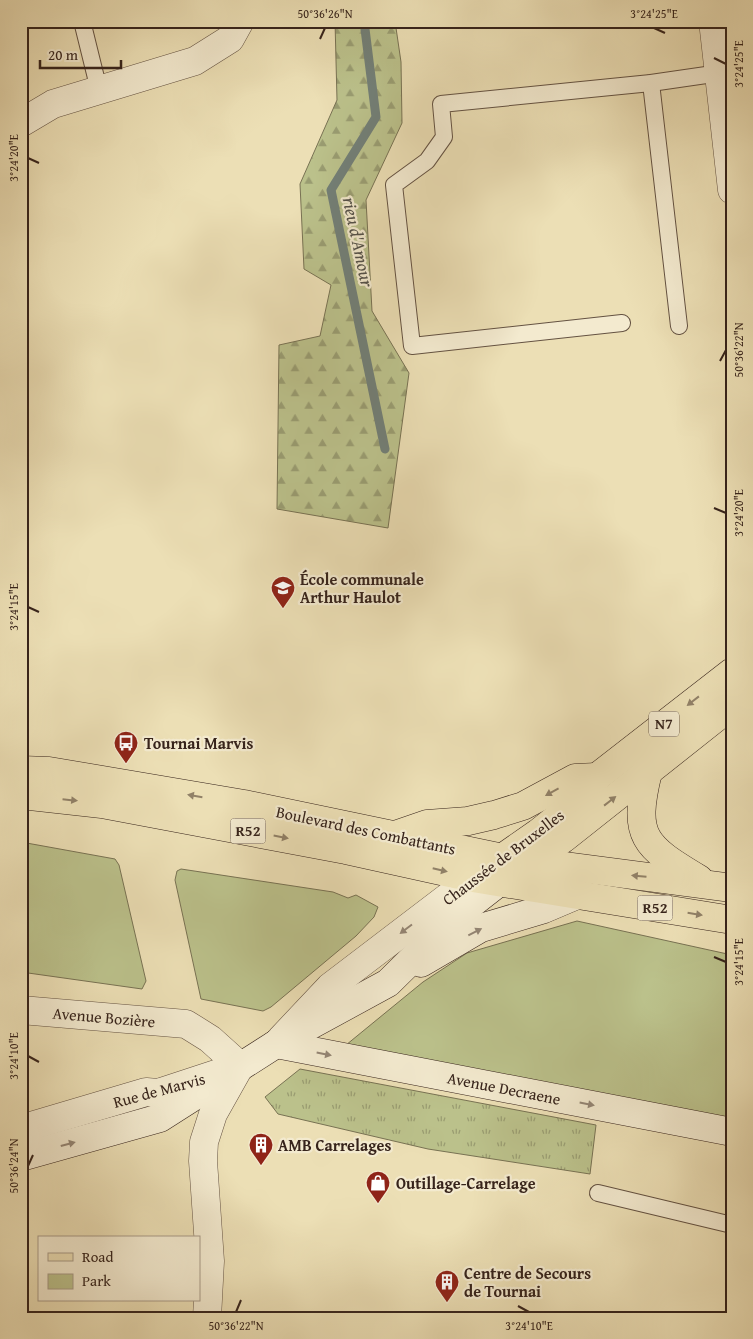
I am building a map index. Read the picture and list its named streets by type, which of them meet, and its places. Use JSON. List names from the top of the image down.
{
  "streets": {
    "main road": [
      "N7",
      "Boulevard des Combattants",
      "R52",
      "Chaussée de Bruxelles"
    ],
    "street": ["Avenue Bozière", "Avenue Decraene", "Rue de Marvis"]
  },
  "crossings": [
    ["Boulevard des Combattants", "R52"],
    ["Boulevard des Combattants", "Chaussée de Bruxelles"],
    ["R52", "Chaussée de Bruxelles"],
    ["Chaussée de Bruxelles", "Avenue Bozière"],
    ["Chaussée de Bruxelles", "Avenue Decraene"],
    ["Chaussée de Bruxelles", "Rue de Marvis"],
    ["Avenue Bozière", "Rue de Marvis"]
  ],
  "one_way": ["Avenue Decraene"],
  "water": ["rieu d'Amour"],
  "places": {
    "school or university": ["École communale Arthur Haulot"],
    "bus stop": ["Tournai Marvis"],
    "building": ["AMB Carrelages", "Centre de Secours de Tournai"],
    "shop": ["Outillage-Carrelage"]
  },
  "legend": ["Road", "Park"],
  "scale_bar": "20 m",
  "coordinates": [
    "50°36'26\"N",
    "3°24'25\"E",
    "3°24'20\"E",
    "50°36'22\"N",
    "3°24'15\"E",
    "3°24'10\"E",
    "50°36'24\"N"
  ]
}
